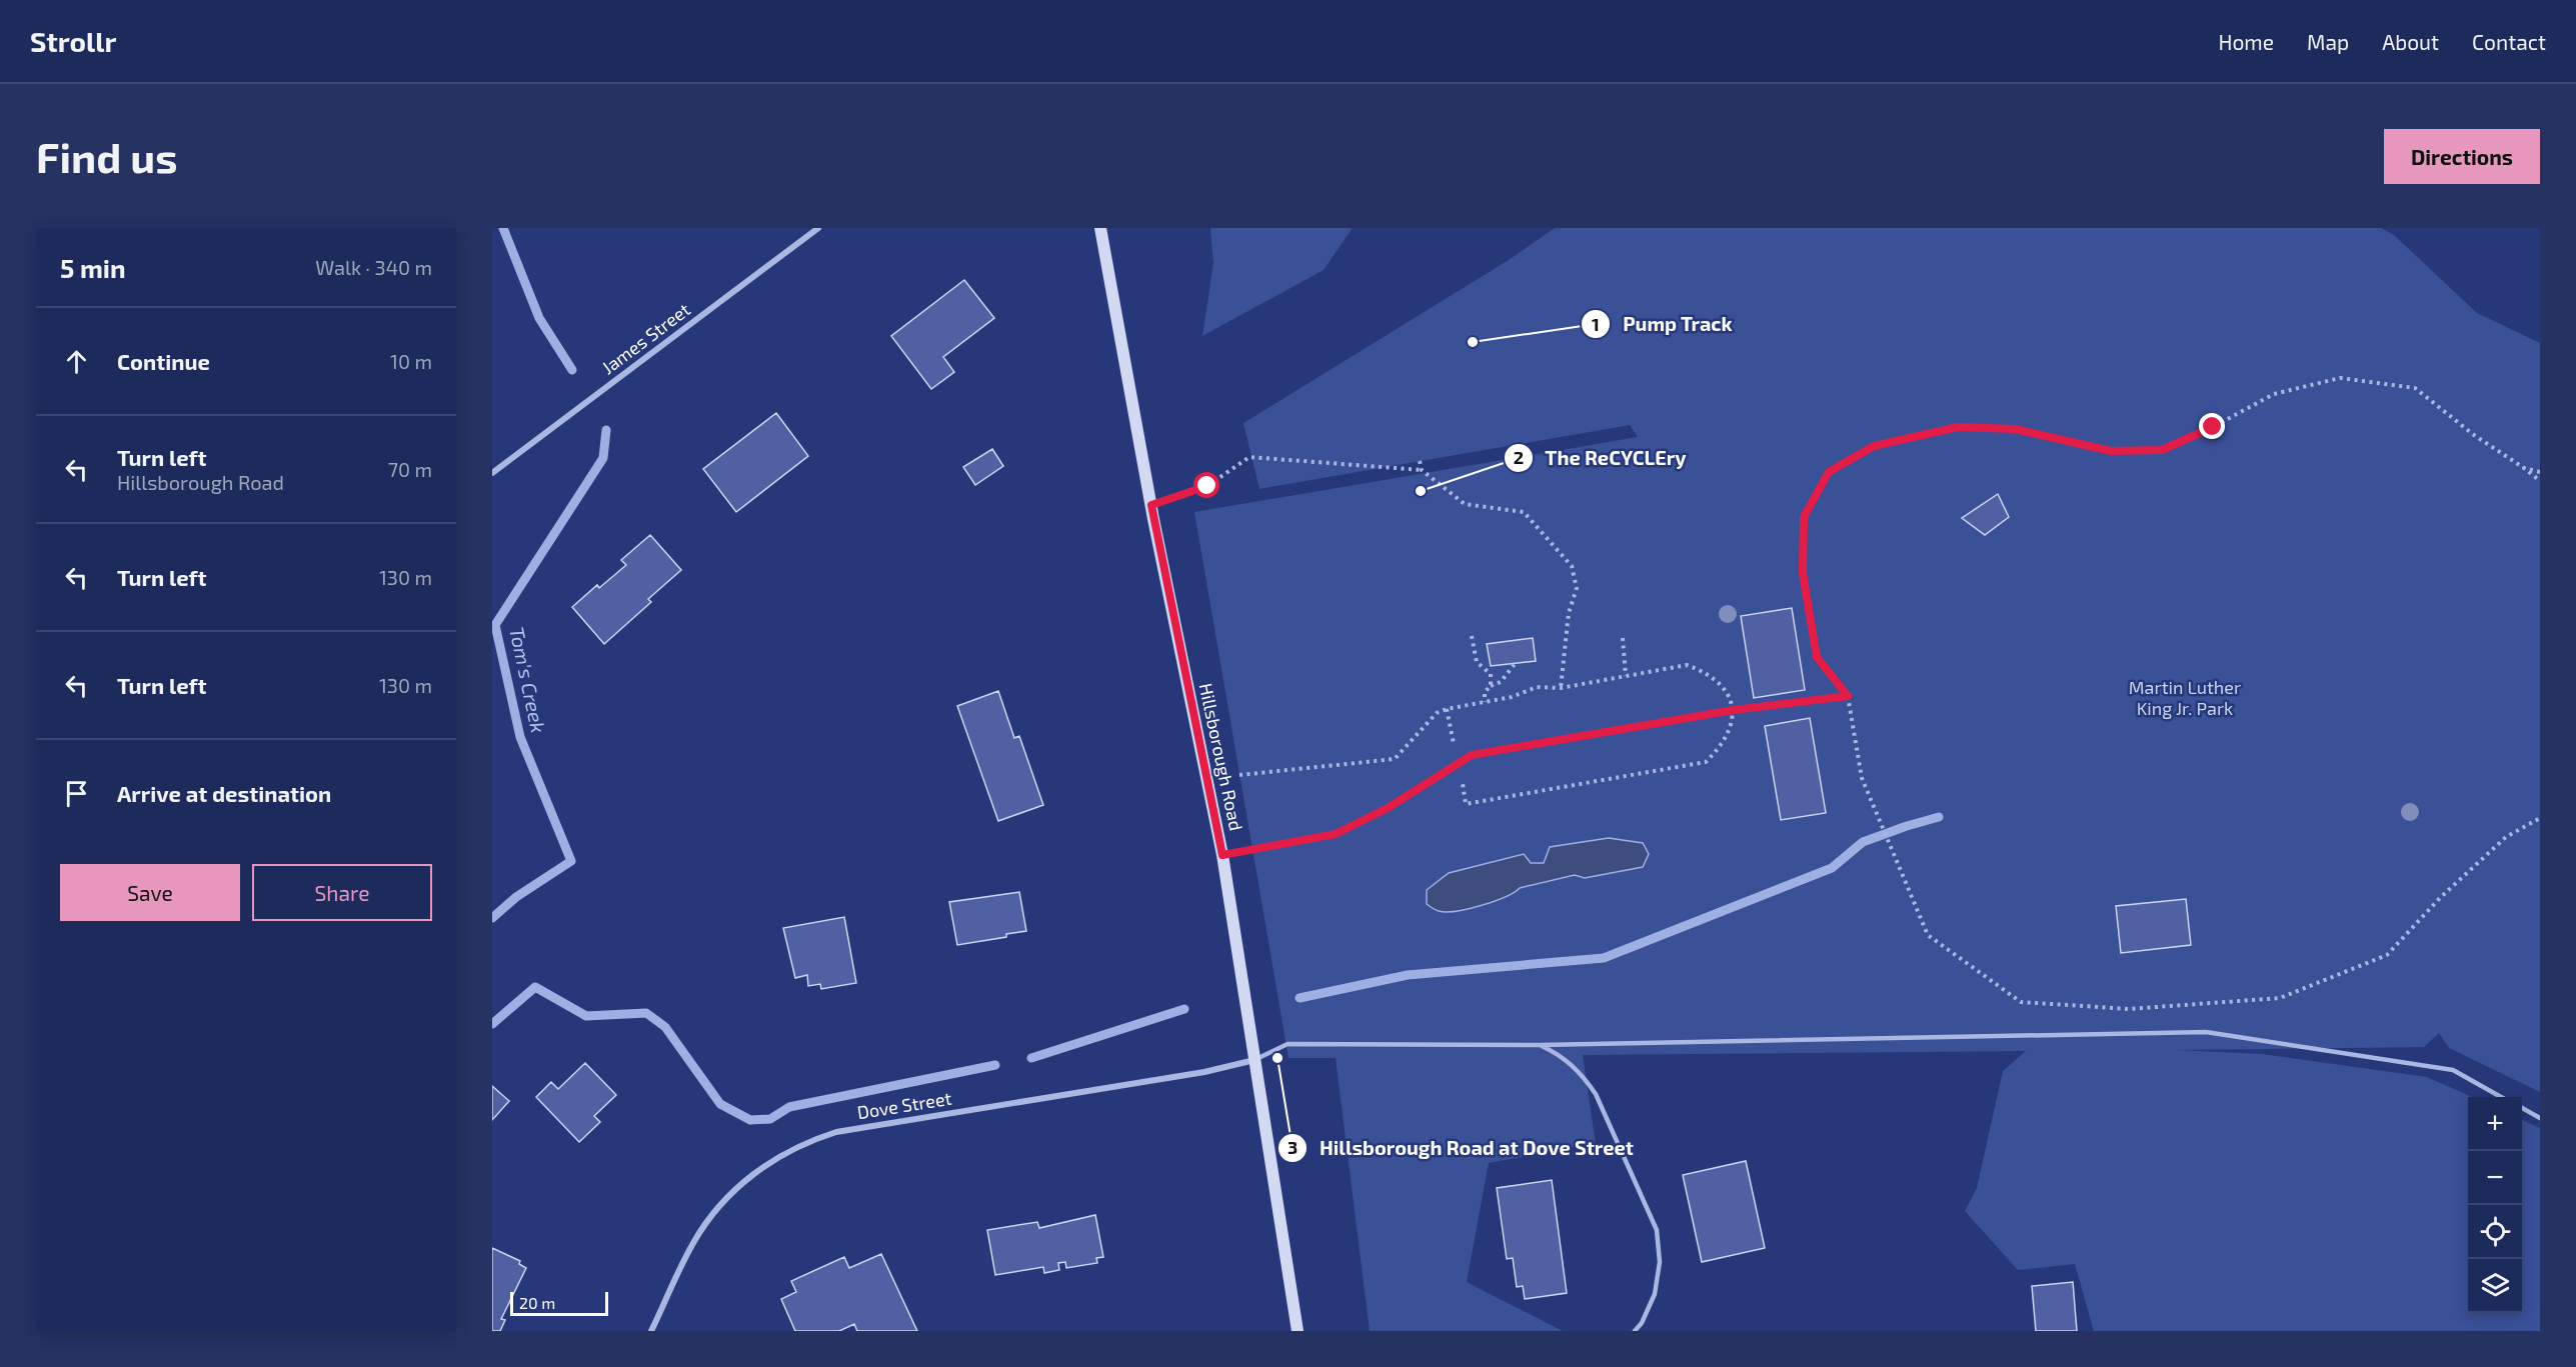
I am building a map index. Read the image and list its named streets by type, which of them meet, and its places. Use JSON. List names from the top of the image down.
{
  "streets": {
    "main road": ["Hillsborough Road"],
    "street": ["James Street", "Dove Street"]
  },
  "crossings": [
    ["Hillsborough Road", "Dove Street"]
  ],
  "water": ["Tom's Creek"],
  "parks": ["Martin Luther King Jr. Park"],
  "places": ["Pump Track", "The ReCYCLEry", "Hillsborough Road at Dove Street"],
  "scale_bar": "20 m",
  "page": {
    "header": "Strollr",
    "nav": [
      "Home",
      "Map",
      "About",
      "Contact"
    ],
    "buttons": [
      "Directions",
      ["Save", "Share"]
    ],
    "title": "Find us",
    "heading": ["5 min", "Walk · 340 m"],
    "list": [
      ["Continue", "10 m"],
      ["Turn left", "Hillsborough Road", "70 m"],
      ["Turn left", "130 m"],
      ["Turn left", "130 m"],
      "Arrive at destination"
    ],
    "map_buttons": ["+", "−"],
    "scale": "20 m"
  }
}
